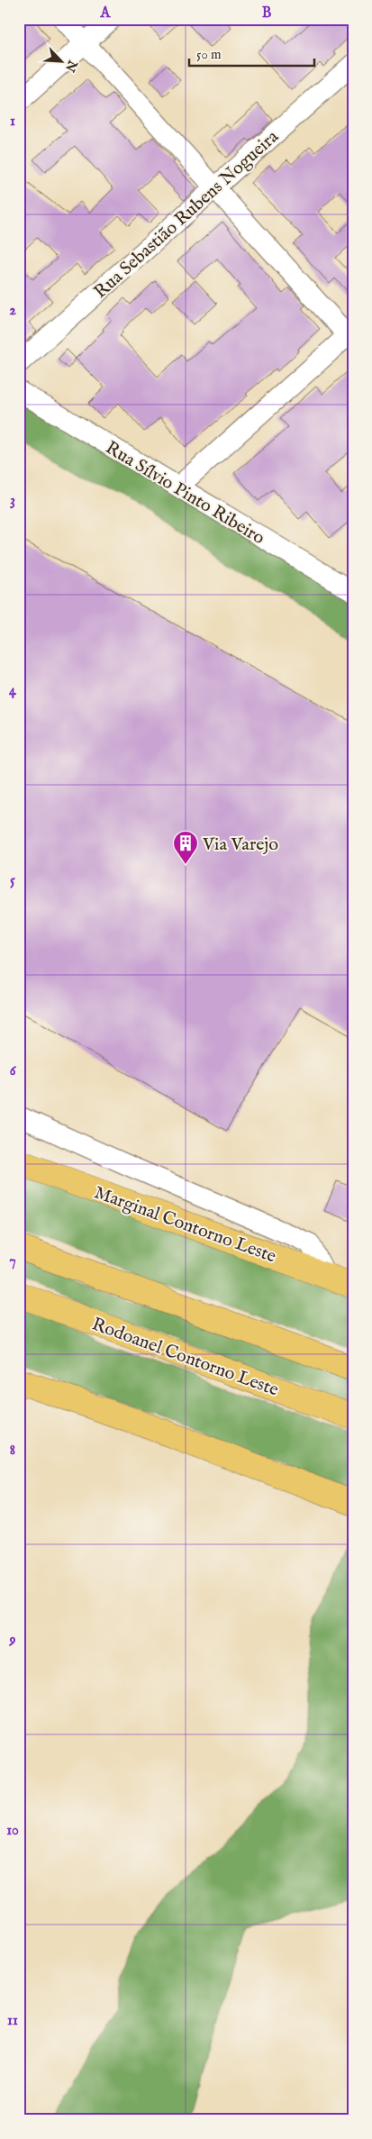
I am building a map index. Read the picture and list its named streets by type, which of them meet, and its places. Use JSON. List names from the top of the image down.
{
  "streets": {
    "main road": ["Marginal Contorno Leste", "Rodoanel Contorno Leste"],
    "street": ["Rua Sebastião Rubens Nogueira", "Rua Sílvio Pinto Ribeiro"]
  },
  "places": {
    "building": ["Via Varejo"]
  },
  "scale_bar": "50 m",
  "north": "bottom right",
  "grid": {
    "columns": ["A", "B"],
    "rows": [
      "1",
      "2",
      "3",
      "4",
      "5",
      "6",
      "7",
      "8",
      "9",
      "10",
      "11"
    ]
  }
}
